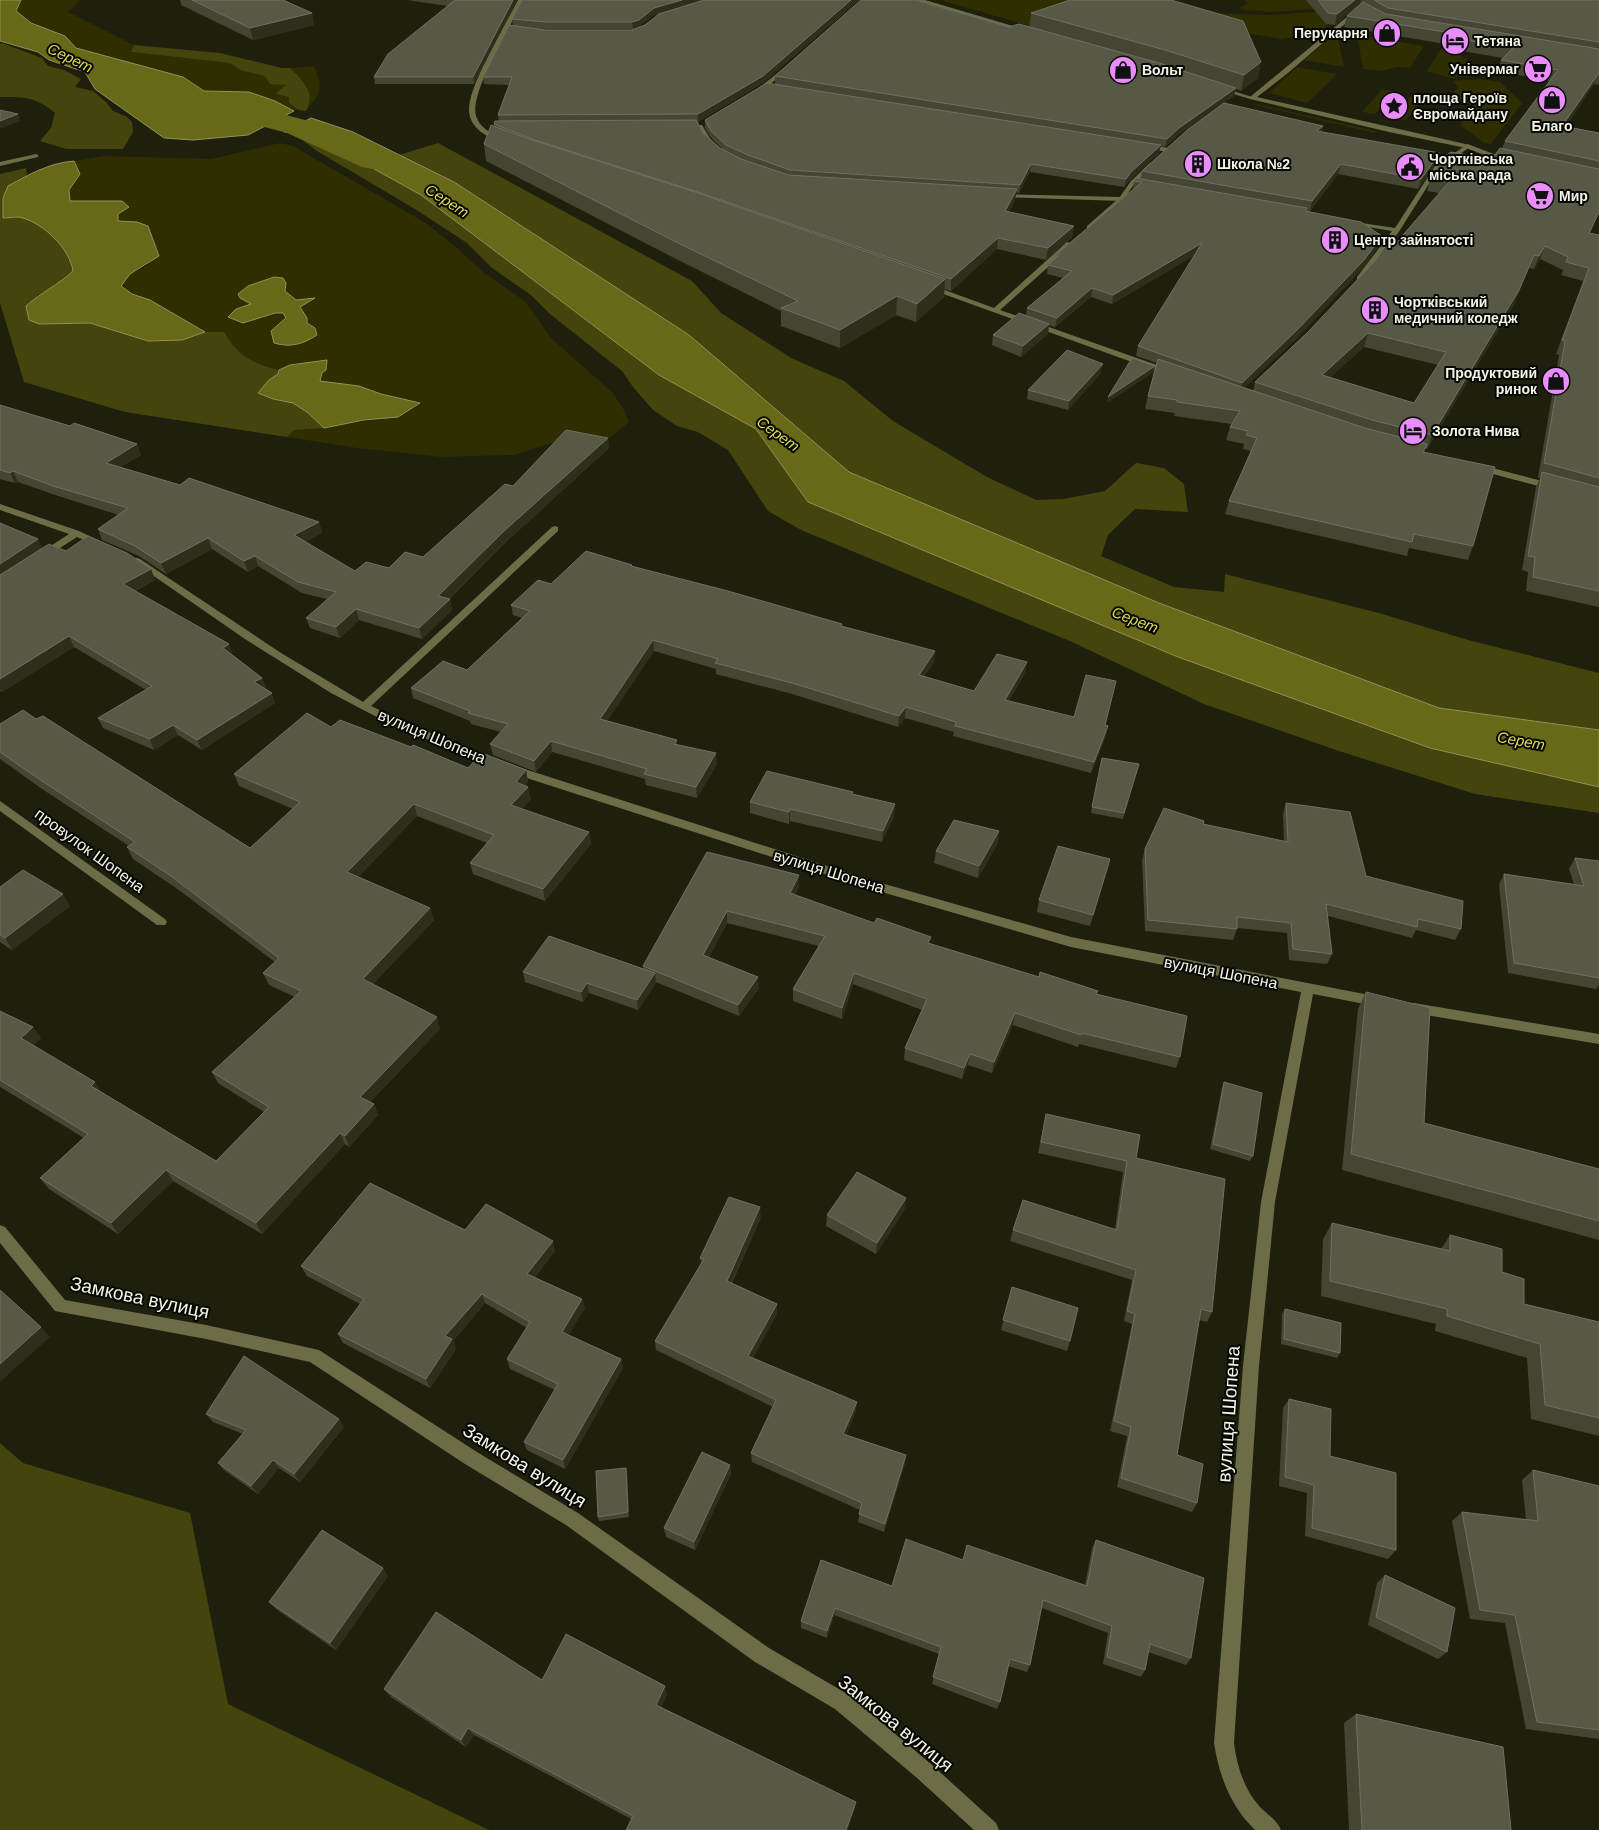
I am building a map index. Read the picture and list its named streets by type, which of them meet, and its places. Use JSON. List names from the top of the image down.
{
  "streets": {
    "street": ["вулиця Шопена", "провулок Шопена", "Замкова вулиця"]
  },
  "water": ["Серет"],
  "places": {
    "shop": [
      "Перукарня",
      "Вольт",
      "Благо",
      "Продуктовий ринок"
    ],
    "hotel": ["Тетяна", "Золота Нива"],
    "supermarket": ["Універмаг", "Мир"],
    "place": ["площа Героїв Євромайдану"],
    "building": ["Школа №2", "Центр зайнятості", "Чортківський медичний коледж"],
    "public building": ["Чортківська міська рада"]
  }
}
